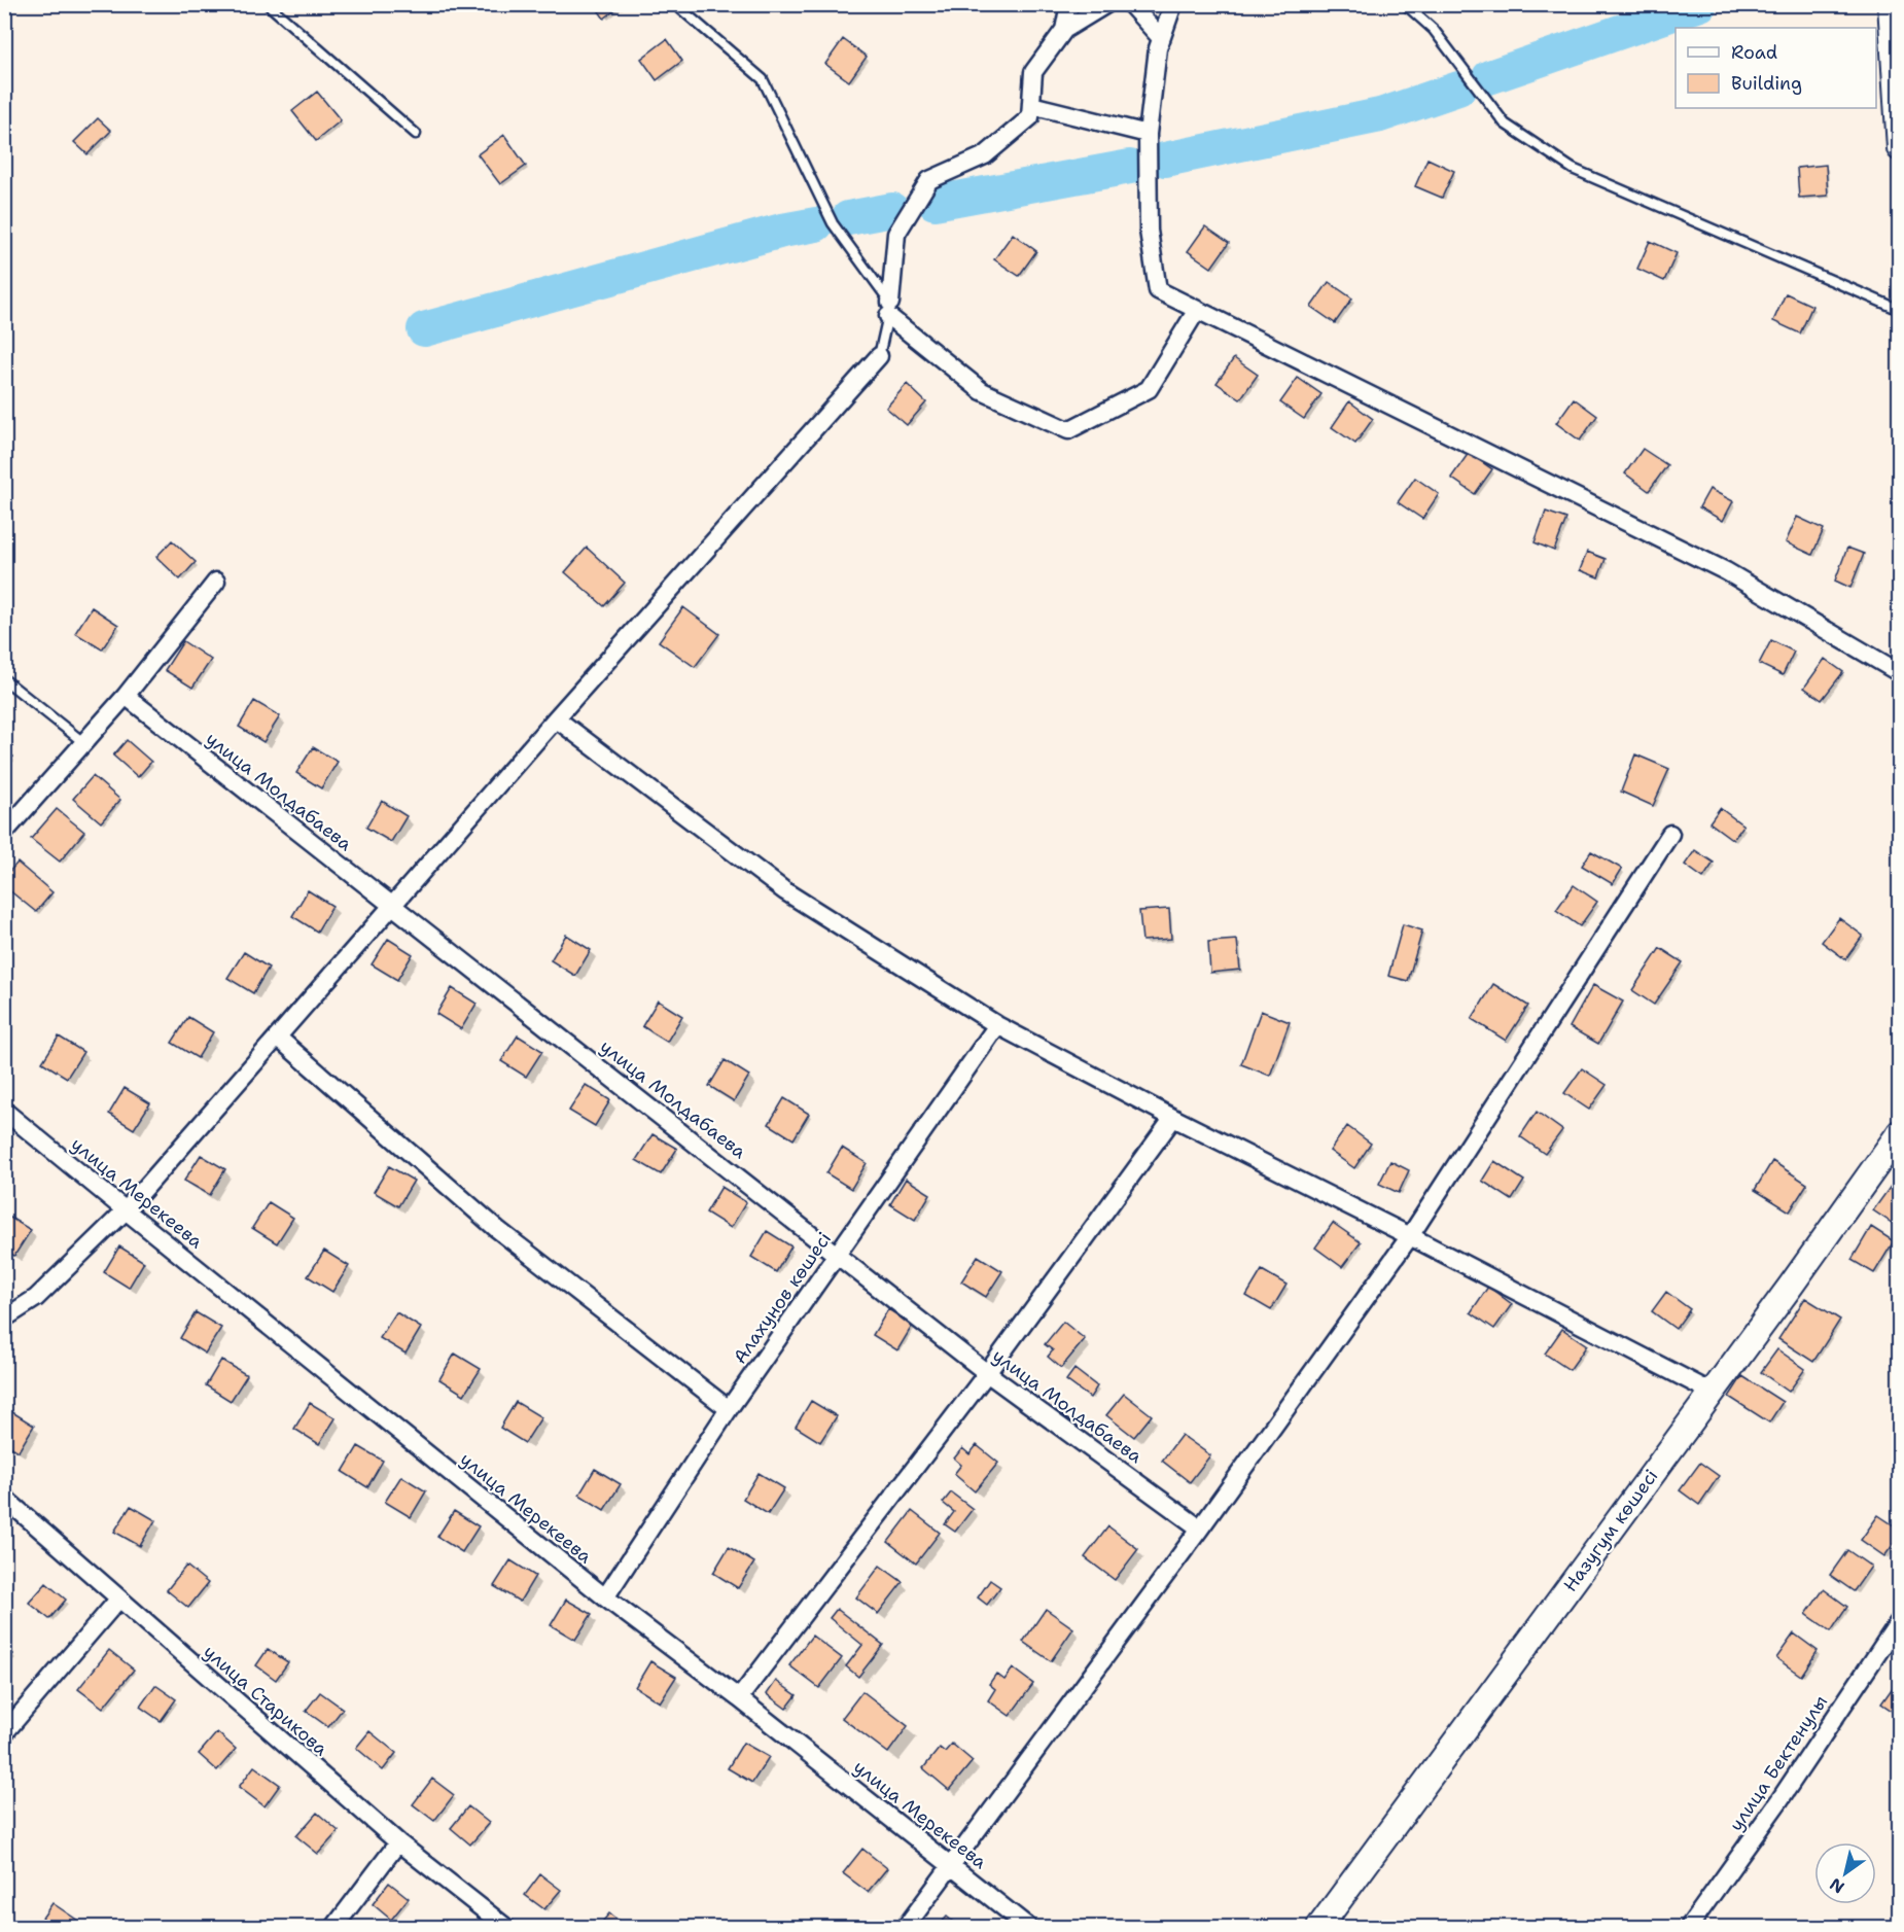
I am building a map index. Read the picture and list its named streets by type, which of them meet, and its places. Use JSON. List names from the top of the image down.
{
  "streets": {
    "street": [
      "улица Молдабаева",
      "улица Мерекеева",
      "Алахунов көшесі",
      "Назугум көшесі",
      "улица Старикова",
      "улица Бектенулы"
    ]
  },
  "crossings": [
    ["улица Молдабаева", "Алахунов көшесі"],
    ["улица Мерекеева", "Алахунов көшесі"]
  ],
  "legend": ["Road", "Building"],
  "north": "bottom left"
}
